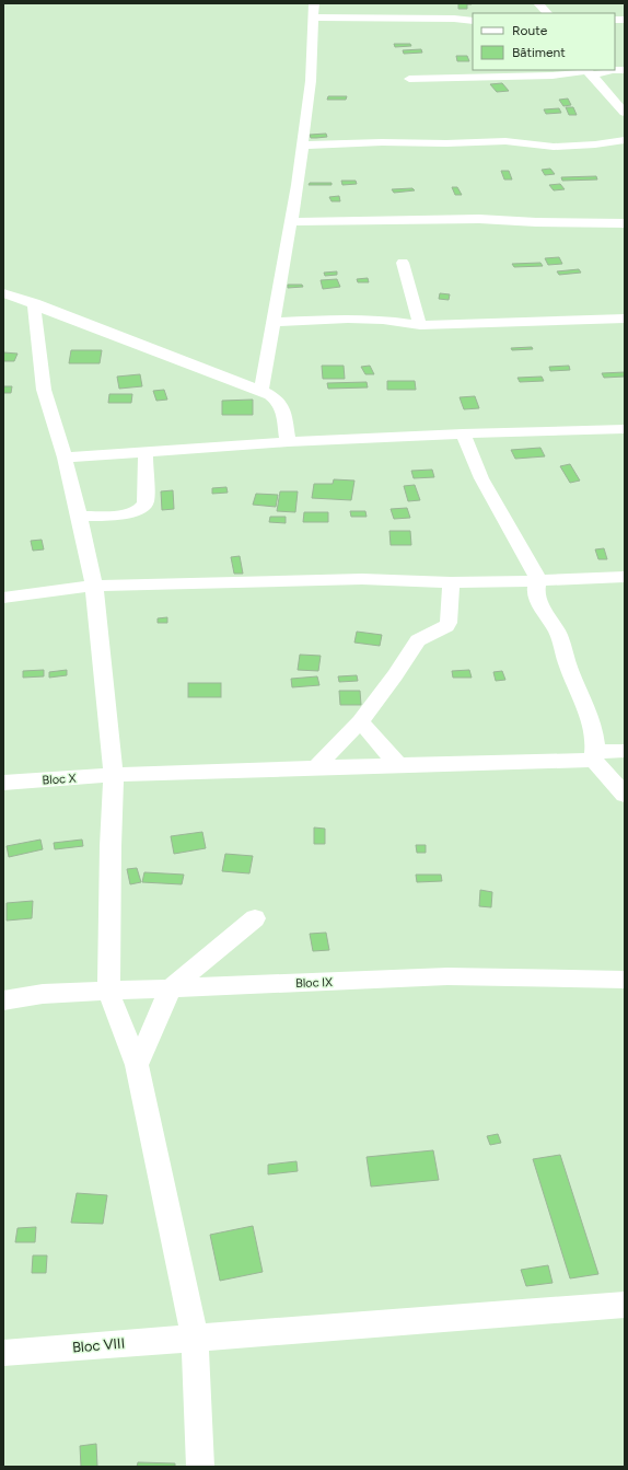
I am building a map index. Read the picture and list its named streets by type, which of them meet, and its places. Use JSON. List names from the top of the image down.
{
  "streets": {
    "street": ["Bloc X", "Bloc IX", "Bloc VIII"]
  },
  "legend": ["Route", "Bâtiment"]
}
